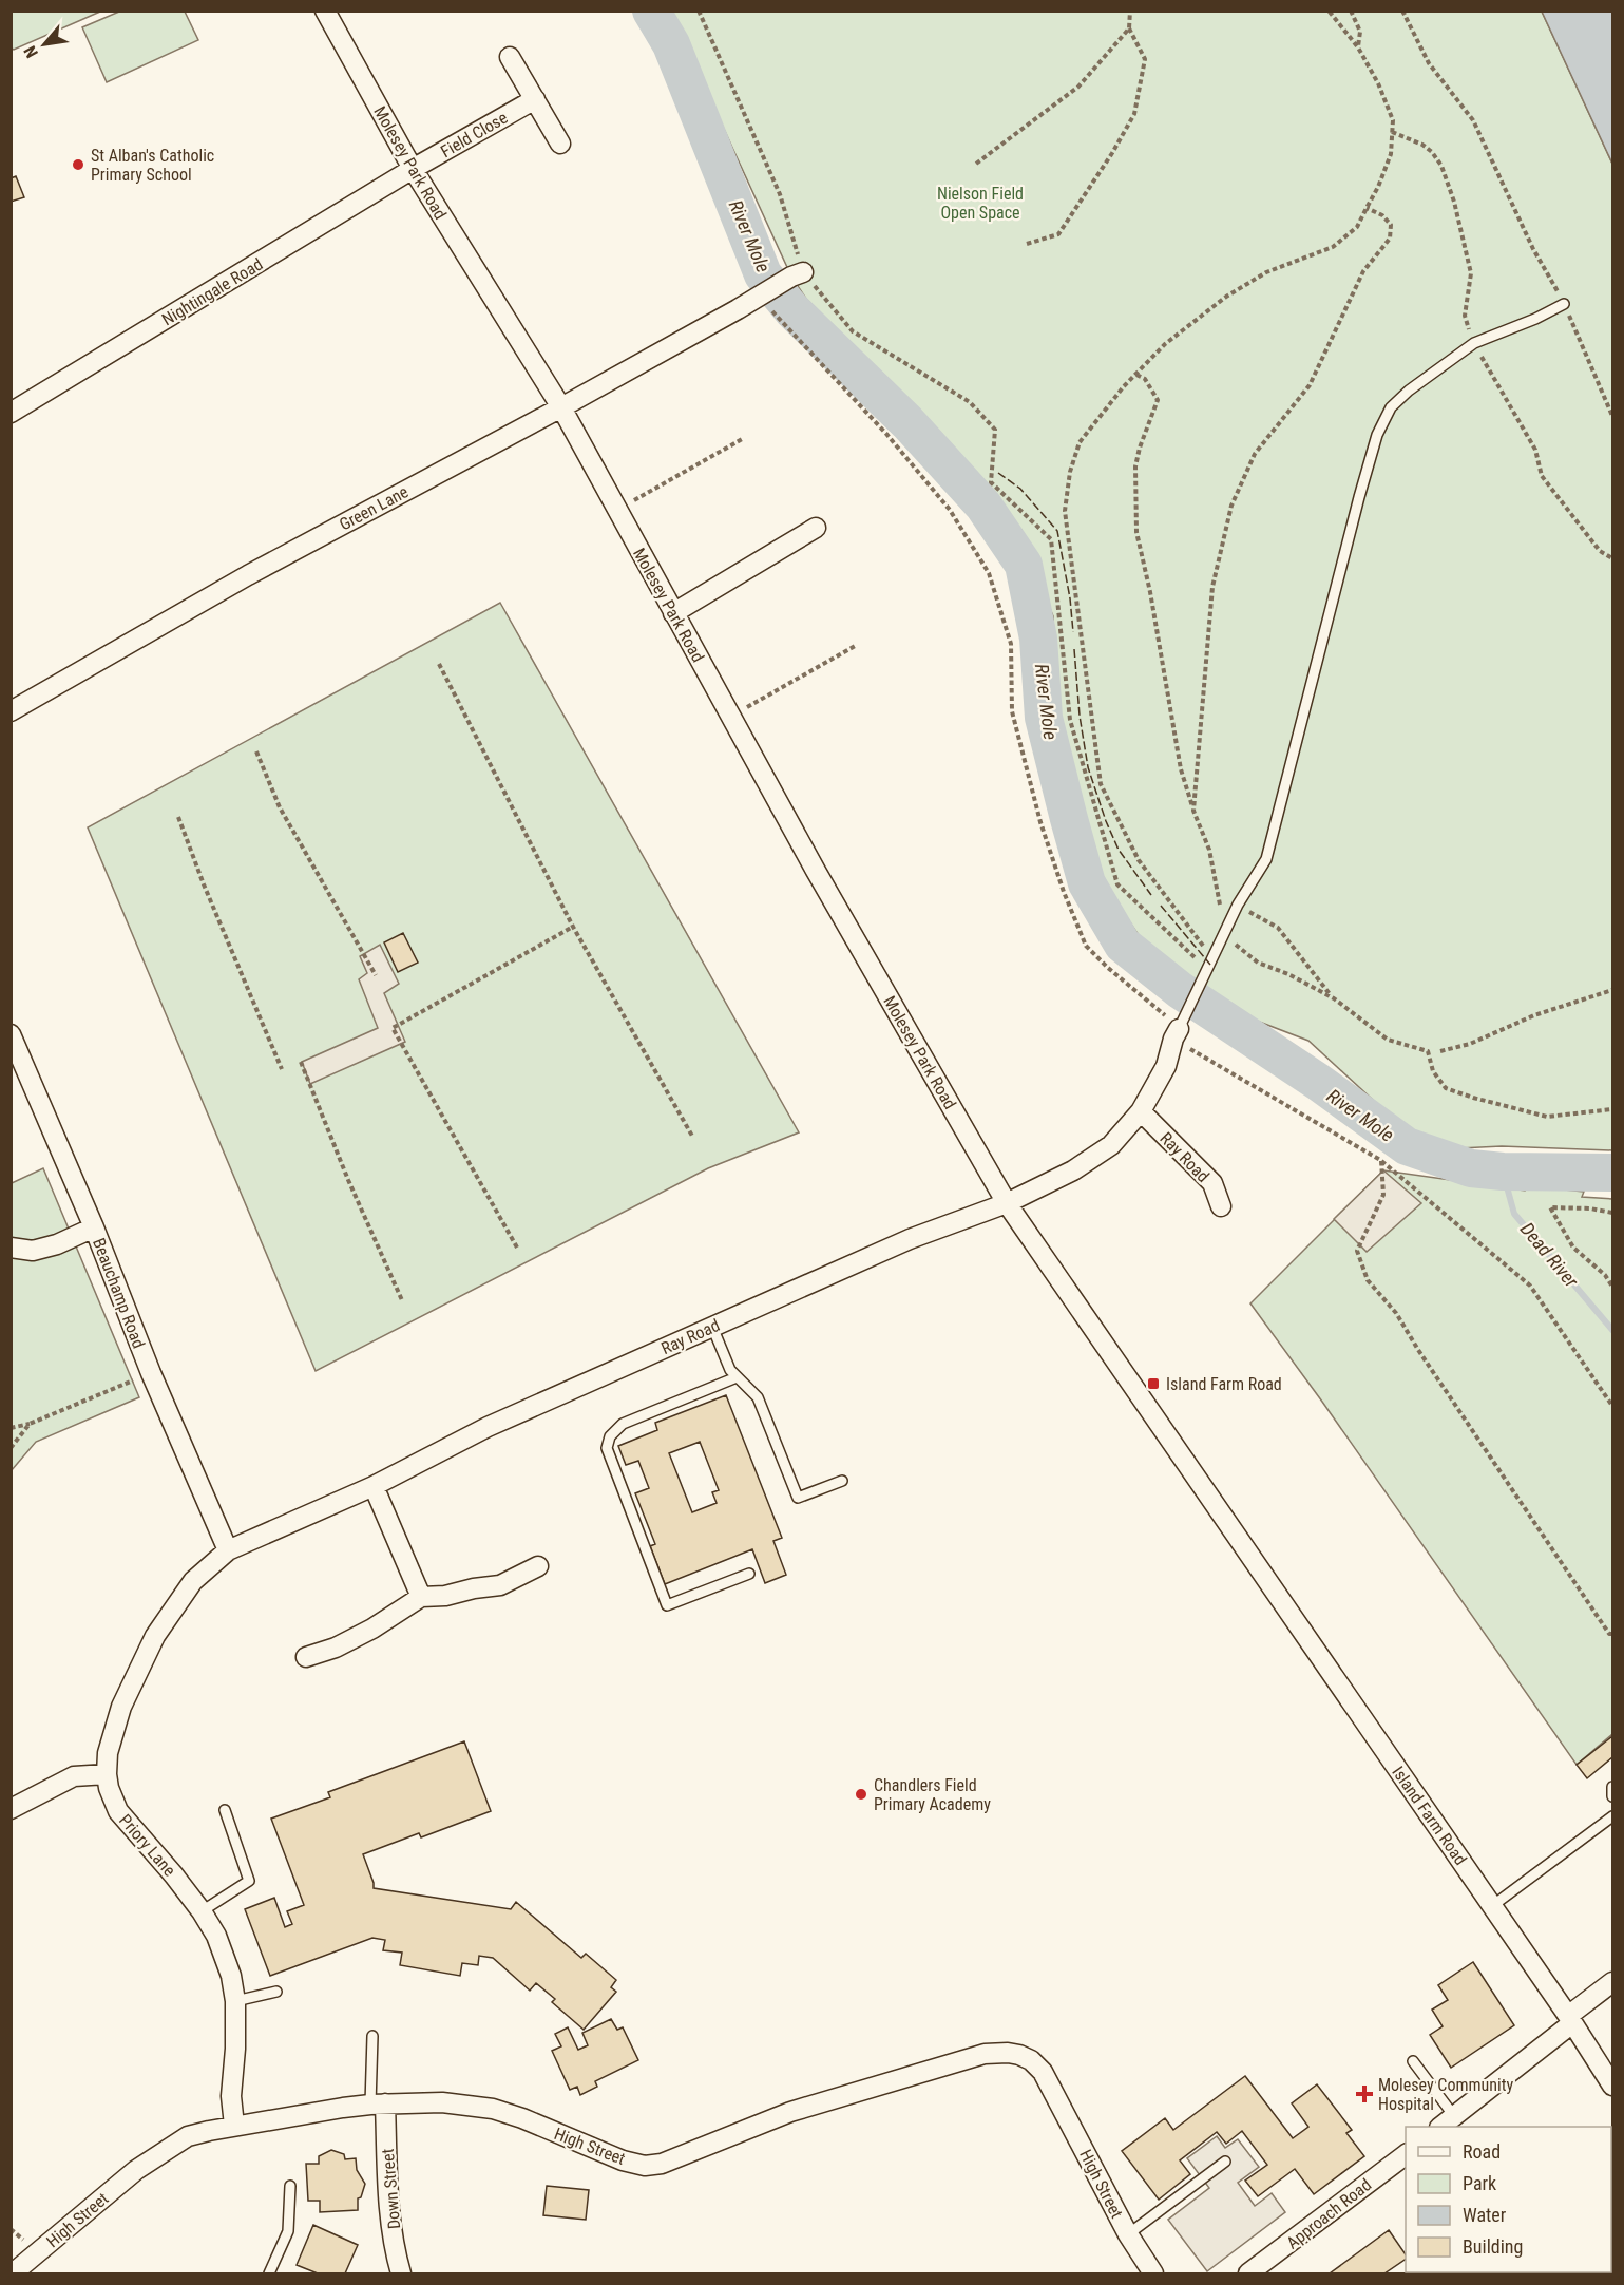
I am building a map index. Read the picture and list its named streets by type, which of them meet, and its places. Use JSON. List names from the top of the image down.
{
  "streets": {
    "street": [
      "Field Close",
      "Molesey Park Road",
      "Nightingale Road",
      "Green Lane",
      "Ray Road",
      "Beauchamp Road",
      "Island Farm Road",
      "Priory Lane",
      "High Street",
      "Down Street",
      "Approach Road"
    ]
  },
  "crossings": [
    ["Field Close", "Molesey Park Road"],
    ["Field Close", "Nightingale Road"],
    ["Molesey Park Road", "Nightingale Road"],
    ["Molesey Park Road", "Green Lane"],
    ["Molesey Park Road", "Ray Road"],
    ["Molesey Park Road", "Island Farm Road"],
    ["Ray Road", "Beauchamp Road"],
    ["Ray Road", "Island Farm Road"],
    ["Ray Road", "Priory Lane"],
    ["Beauchamp Road", "Priory Lane"],
    ["Priory Lane", "High Street"],
    ["High Street", "Down Street"]
  ],
  "water": ["River Mole", "Dead River"],
  "parks": ["Nielson Field Open Space"],
  "places": {
    "other": ["St Alban's Catholic Primary School", "Chandlers Field Primary Academy"],
    "transit": ["Island Farm Road"],
    "health": ["Molesey Community Hospital"]
  },
  "legend": [
    "Road",
    "Park",
    "Water",
    "Building"
  ],
  "north": "bottom left"
}
